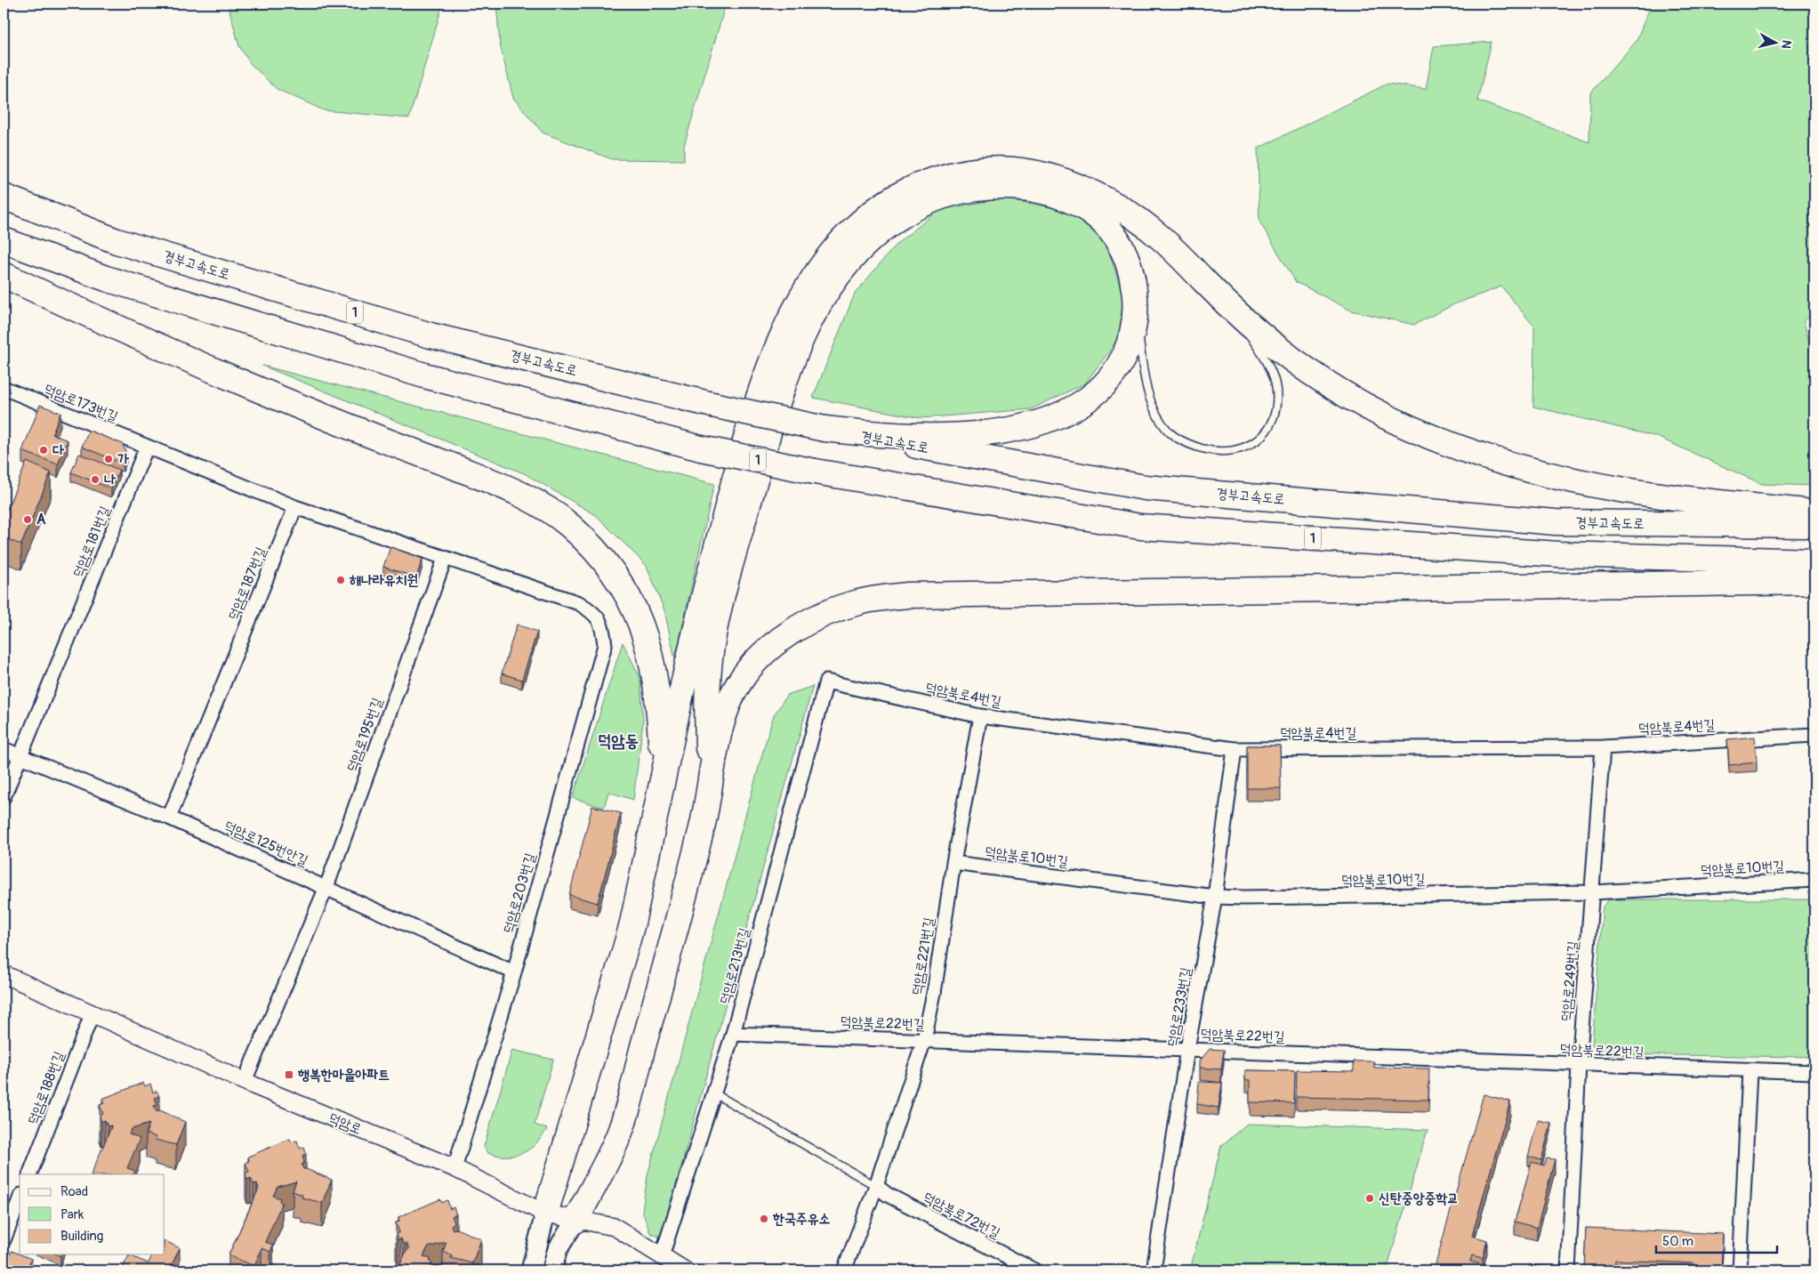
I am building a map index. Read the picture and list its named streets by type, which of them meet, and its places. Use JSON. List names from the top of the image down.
{
  "streets": {
    "highway": ["경부고속도로", "1"],
    "street": [
      "덕암로173번길",
      "덕암로181번길",
      "덕암로187번길",
      "덕암북로4번길",
      "덕암로195번길",
      "덕암로125번안길",
      "덕암북로10번길",
      "덕암로203번길",
      "덕암로221번길",
      "덕암로213번길",
      "덕암로249번길",
      "덕암로233번길",
      "덕암북로22번길",
      "덕암로188번길",
      "덕암로",
      "덕암북로72번길"
    ]
  },
  "crossings": [
    ["덕암로173번길", "덕암로181번길"],
    ["덕암로181번길", "덕암로125번안길"],
    ["덕암로187번길", "덕암로125번안길"],
    ["덕암북로4번길", "덕암로221번길"],
    ["덕암북로4번길", "덕암로213번길"],
    ["덕암북로4번길", "덕암로249번길"],
    ["덕암북로4번길", "덕암로233번길"],
    ["덕암로195번길", "덕암로125번안길"],
    ["덕암로195번길", "덕암로203번길"],
    ["덕암로195번길", "덕암로"],
    ["덕암로125번안길", "덕암로203번길"],
    ["덕암북로10번길", "덕암로221번길"],
    ["덕암북로10번길", "덕암로249번길"],
    ["덕암북로10번길", "덕암로233번길"],
    ["덕암로203번길", "덕암로"],
    ["덕암로221번길", "덕암북로22번길"],
    ["덕암로221번길", "덕암북로72번길"],
    ["덕암로213번길", "덕암북로22번길"],
    ["덕암로213번길", "덕암로"],
    ["덕암로249번길", "덕암북로22번길"],
    ["덕암로233번길", "덕암북로22번길"],
    ["덕암로188번길", "덕암로"]
  ],
  "districts": ["덕암동"],
  "places": {
    "other": [
      "다",
      "가",
      "나",
      "A",
      "해나라유치원",
      "신탄중앙중학교",
      "한국주유소"
    ],
    "transit": ["행복한마을아파트"]
  },
  "legend": ["Road", "Park", "Building"],
  "scale_bar": "50 m",
  "north": "right"
}
